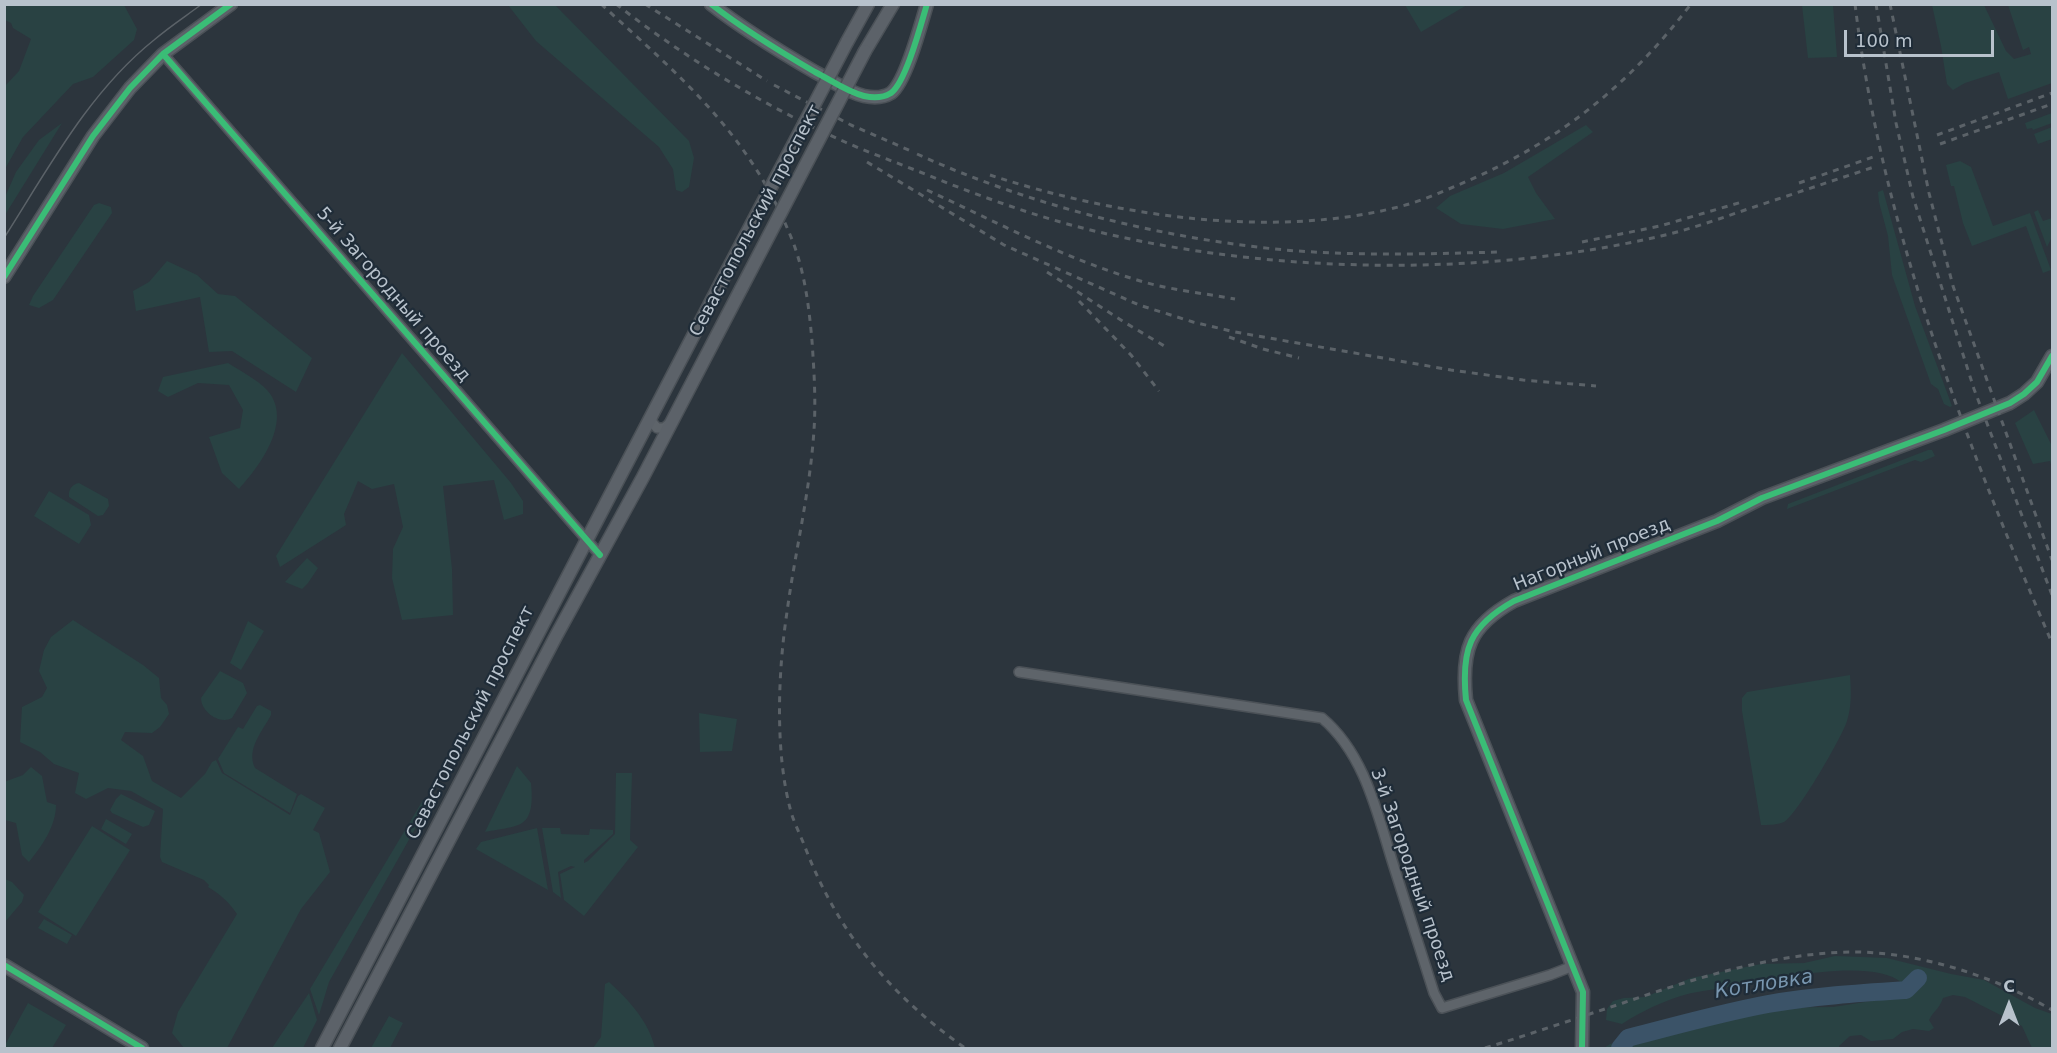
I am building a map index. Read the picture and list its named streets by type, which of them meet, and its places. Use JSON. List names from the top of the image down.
{
  "streets": {
    "main road": ["Севастопольский проспект", "Нагорный проезд"],
    "street": ["5-й Загородный проезд", "3-й Загородный проезд"]
  },
  "crossings": [
    ["Севастопольский проспект", "5-й Загородный проезд"],
    ["Нагорный проезд", "3-й Загородный проезд"]
  ],
  "water": ["Котловка"],
  "scale_bar": "100 m",
  "north": "top"
}
